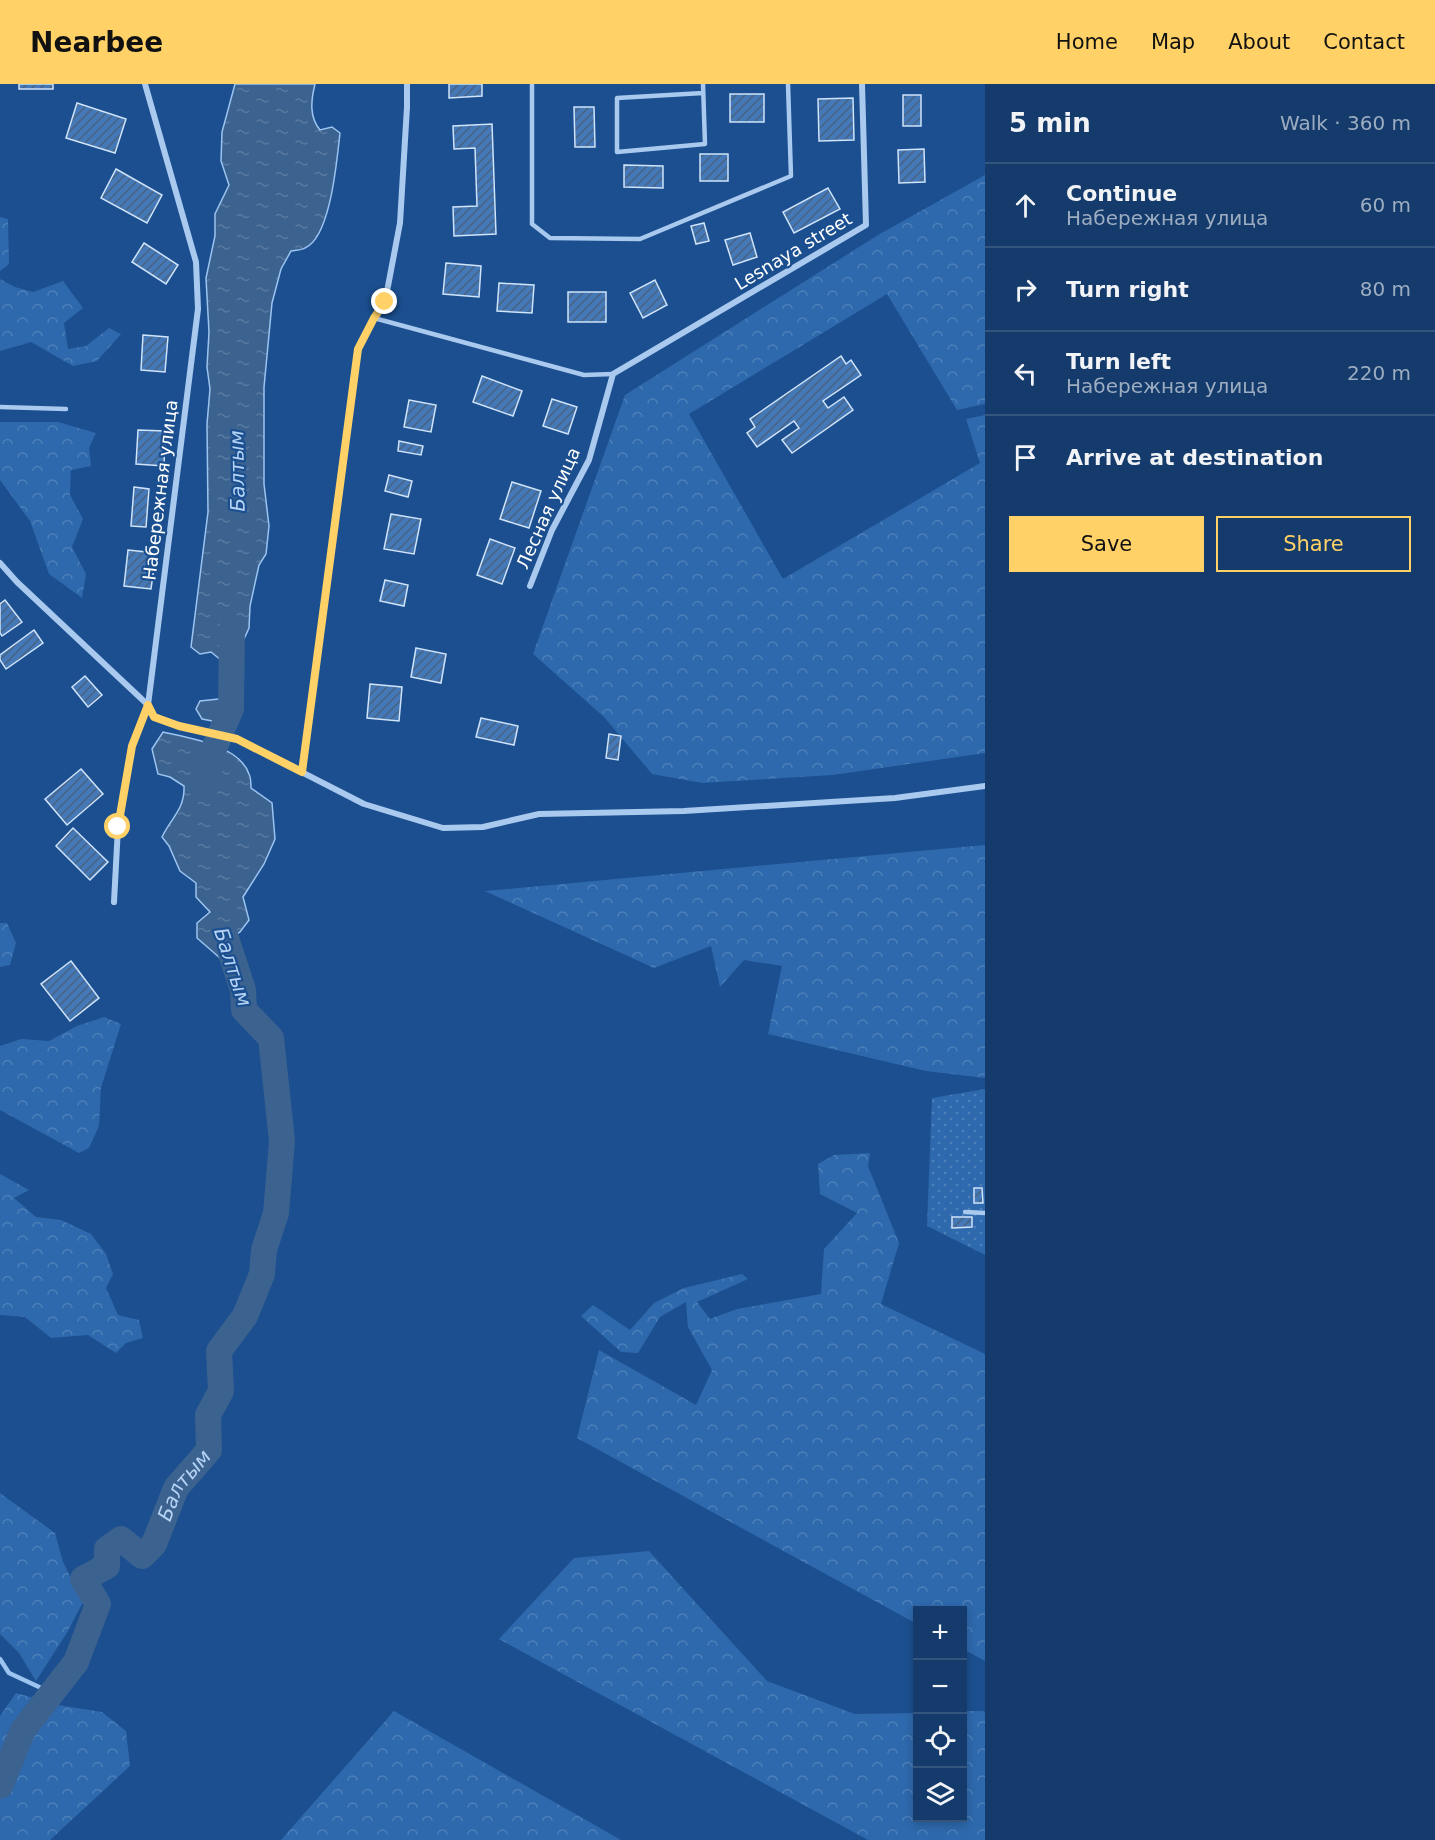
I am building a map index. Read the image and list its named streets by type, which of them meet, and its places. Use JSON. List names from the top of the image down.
{
  "streets": {
    "street": ["Lesnaya street", "Набережная улица", "Лесная улица"]
  },
  "crossings": [
    ["Lesnaya street", "Лесная улица"]
  ],
  "water": ["Балтым"],
  "page": {
    "header": "Nearbee",
    "nav": [
      "Home",
      "Map",
      "About",
      "Contact"
    ],
    "heading": ["5 min", "Walk · 360 m"],
    "list": [
      ["Continue", "Набережная улица", "60 m"],
      ["Turn right", "80 m"],
      ["Turn left", "Набережная улица", "220 m"],
      "Arrive at destination"
    ],
    "buttons": ["Save", "Share"],
    "map_buttons": ["+", "−"]
  }
}
